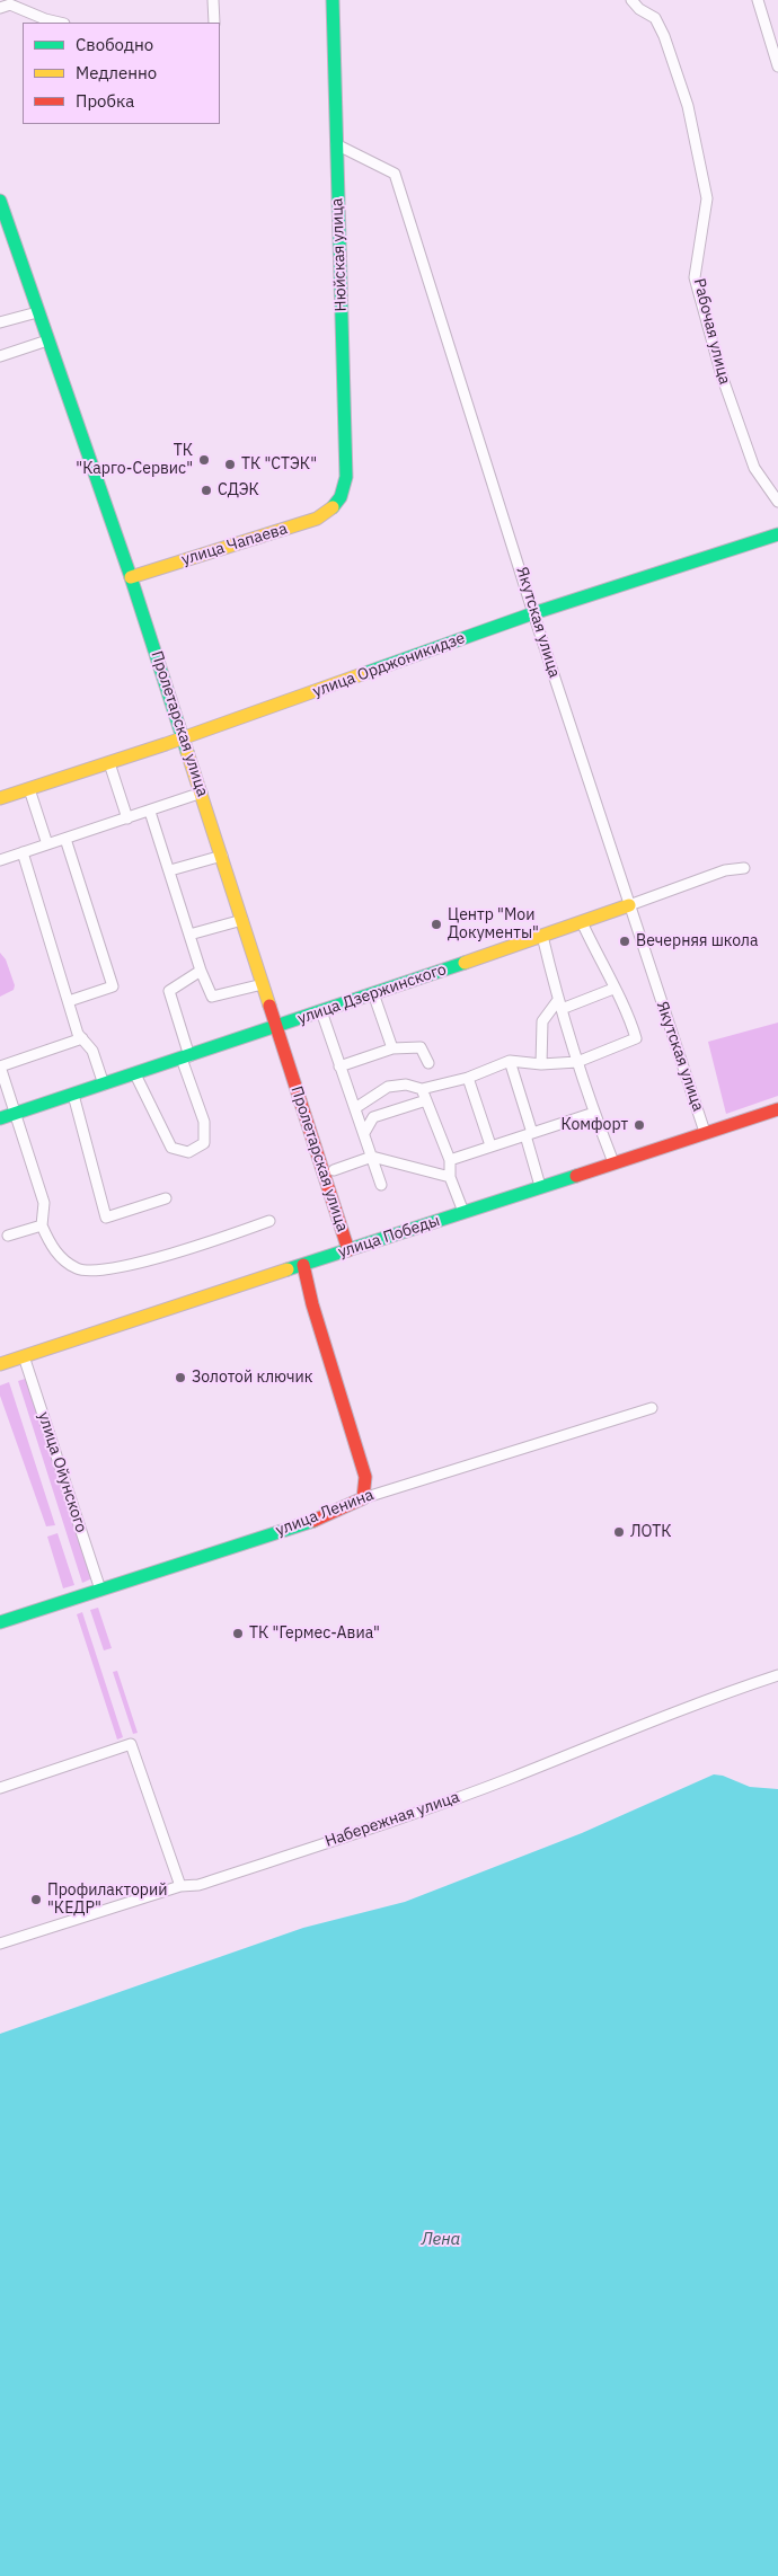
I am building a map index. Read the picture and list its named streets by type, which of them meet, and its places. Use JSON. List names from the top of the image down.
{
  "streets": {
    "main road": [
      "Нюйская улица",
      "улица Чапаева",
      "улица Орджоникидзе",
      "Пролетарская улица",
      "улица Дзержинского",
      "улица Победы",
      "улица Ленина"
    ],
    "street": [
      "Рабочая улица",
      "Якутская улица",
      "улица Ойунского",
      "Набережная улица"
    ]
  },
  "crossings": [
    ["Нюйская улица", "улица Чапаева"],
    ["Нюйская улица", "Якутская улица"],
    ["улица Чапаева", "Пролетарская улица"],
    ["Якутская улица", "улица Орджоникидзе"],
    ["Якутская улица", "улица Дзержинского"],
    ["Якутская улица", "улица Победы"],
    ["улица Орджоникидзе", "Пролетарская улица"],
    ["Пролетарская улица", "улица Дзержинского"],
    ["Пролетарская улица", "улица Победы"],
    ["улица Победы", "улица Ойунского"],
    ["улица Ойунского", "улица Ленина"]
  ],
  "water": ["Лена"],
  "places": [
    "ТК \"Карго-Сервис\"",
    "ТК \"СТЭК\"",
    "СДЭК",
    "Центр \"Мои Документы\"",
    "Вечерняя школа",
    "Комфорт",
    "Золотой ключик",
    "ЛОТК",
    "ТК \"Гермес-Авиа\"",
    "Профилакторий \"КЕДР\""
  ],
  "legend": ["Свободно", "Медленно", "Пробка"]
}
